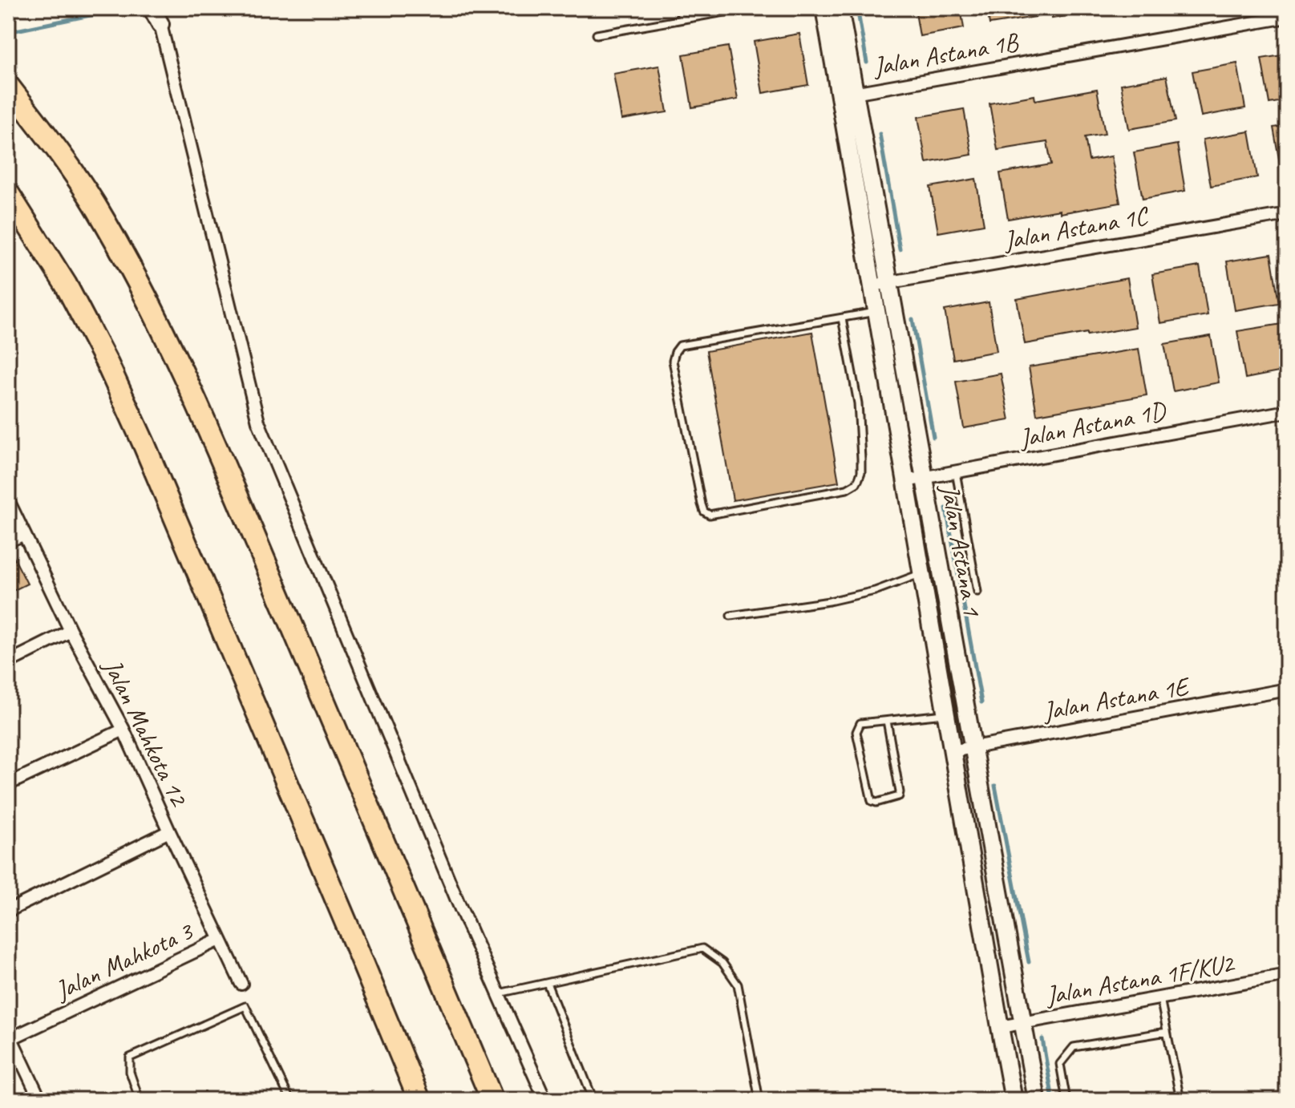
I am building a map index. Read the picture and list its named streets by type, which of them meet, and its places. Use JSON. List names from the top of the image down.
{
  "streets": {
    "street": [
      "Jalan Astana 1B",
      "Jalan Astana 1C",
      "Jalan Astana 1D",
      "Jalan Astana 1",
      "Jalan Astana 1E",
      "Jalan Mahkota 12",
      "Jalan Mahkota 3",
      "Jalan Astana 1F/KU2"
    ]
  },
  "crossings": [
    ["Jalan Astana 1B", "Jalan Astana 1"],
    ["Jalan Astana 1C", "Jalan Astana 1"],
    ["Jalan Astana 1D", "Jalan Astana 1"],
    ["Jalan Astana 1", "Jalan Astana 1E"],
    ["Jalan Astana 1", "Jalan Astana 1F/KU2"],
    ["Jalan Mahkota 12", "Jalan Mahkota 3"]
  ]
}
